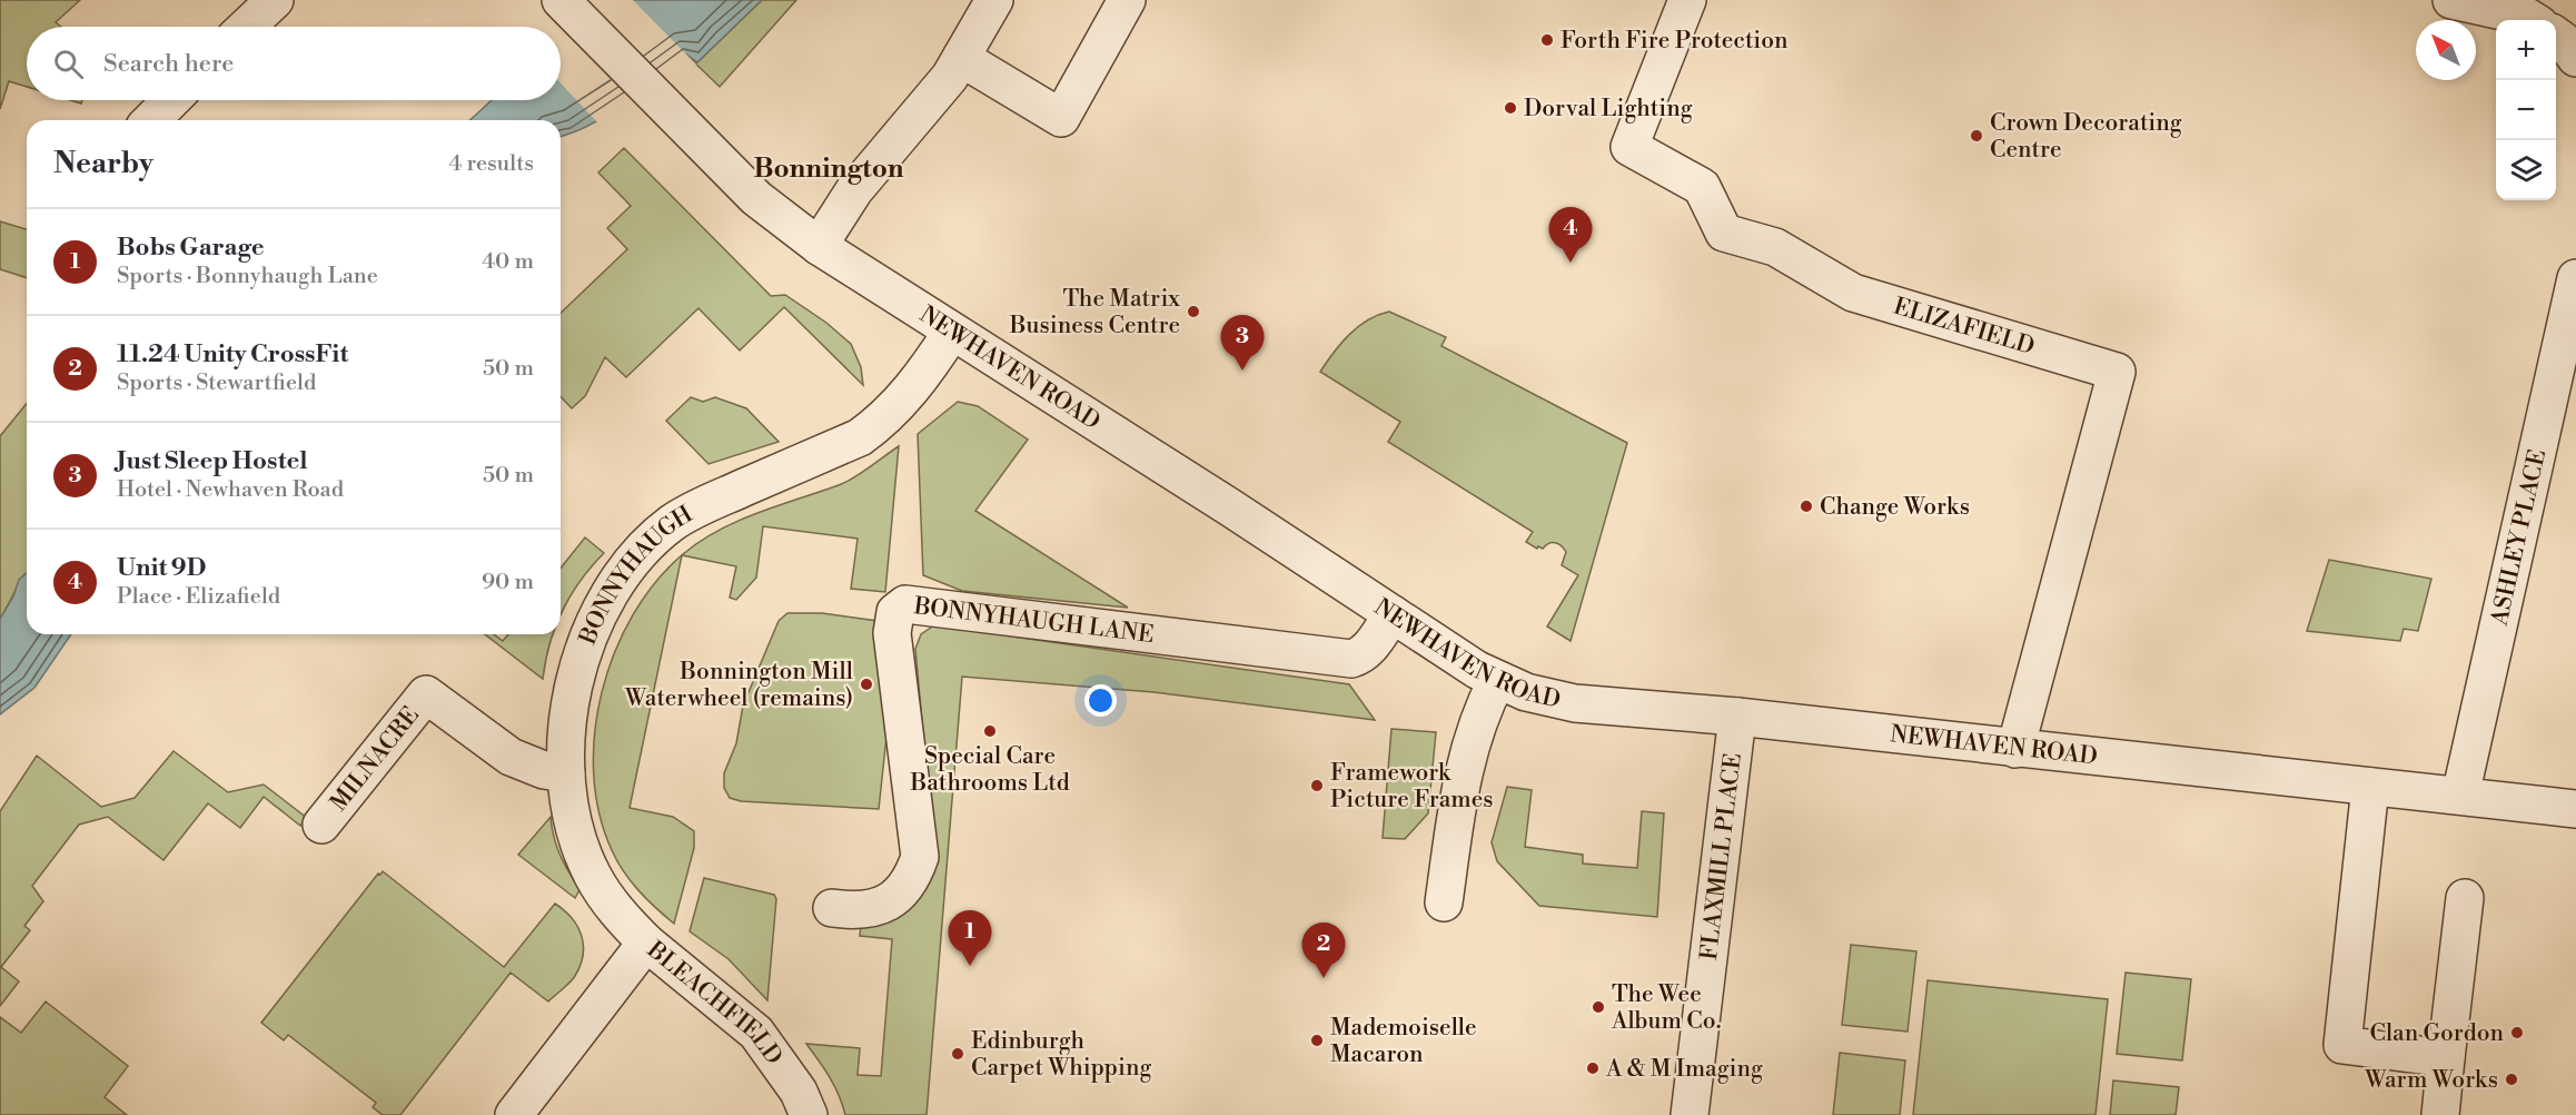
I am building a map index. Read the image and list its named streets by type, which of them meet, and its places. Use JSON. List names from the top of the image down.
{
  "streets": {
    "street": [
      "ELIZAFIELD",
      "NEWHAVEN ROAD",
      "ASHLEY PLACE",
      "BONNYHAUGH",
      "BONNYHAUGH LANE",
      "MILNACRE",
      "FLAXMILL PLACE",
      "BLEACHFIELD"
    ]
  },
  "crossings": [
    ["ELIZAFIELD", "NEWHAVEN ROAD"],
    ["NEWHAVEN ROAD", "ASHLEY PLACE"],
    ["NEWHAVEN ROAD", "BONNYHAUGH"],
    ["NEWHAVEN ROAD", "BONNYHAUGH LANE"],
    ["NEWHAVEN ROAD", "FLAXMILL PLACE"],
    ["BONNYHAUGH", "MILNACRE"],
    ["BONNYHAUGH", "BLEACHFIELD"]
  ],
  "districts": ["Bonnington"],
  "places": [
    "Forth Fire Protection",
    "Dorval Lighting",
    "Crown Decorating Centre",
    "The Matrix Business Centre",
    "Change Works",
    "Bonnington Mill Waterwheel (remains)",
    "Special Care Bathrooms Ltd",
    "Framework Picture Frames",
    "The Wee Album Co.",
    "Clan Gordon",
    "Mademoiselle Macaron",
    "Edinburgh Carpet Whipping",
    "A & M Imaging",
    "Warm Works"
  ],
  "north": "top left",
  "page": {
    "map_buttons": ["+", "−"],
    "search": "Search here",
    "heading": ["Nearby", "4 results"],
    "pins": [
      "4",
      "3",
      "1",
      "2"
    ],
    "list": [
      {
        "mark": "1",
        "name": "Bobs Garage",
        "note": "Sports · Bonnyhaugh Lane",
        "value": "40 m"
      },
      {
        "mark": "2",
        "name": "11.24 Unity CrossFit",
        "note": "Sports · Stewartfield",
        "value": "50 m"
      },
      {
        "mark": "3",
        "name": "Just Sleep Hostel",
        "note": "Hotel · Newhaven Road",
        "value": "50 m"
      },
      {
        "mark": "4",
        "name": "Unit 9D",
        "note": "Place · Elizafield",
        "value": "90 m"
      }
    ]
  }
}
